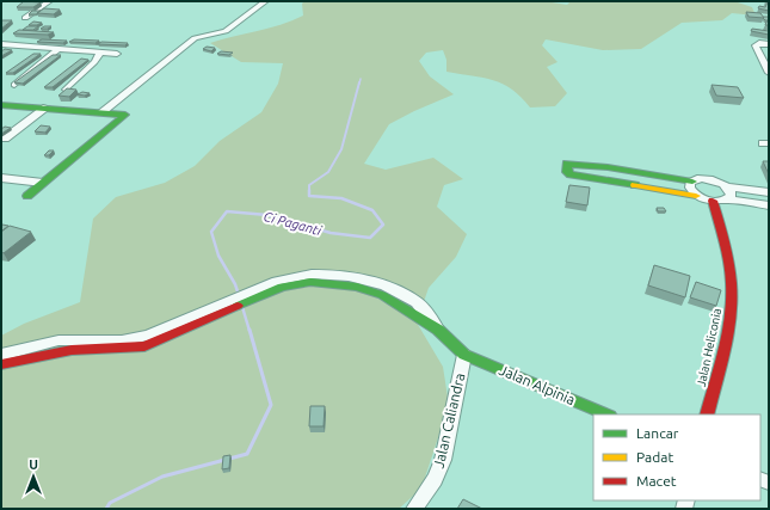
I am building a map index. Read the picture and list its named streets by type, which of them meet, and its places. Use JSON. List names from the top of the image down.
{
  "streets": {
    "street": ["Jalan Heliconia", "Jalan Alpinia", "Jalan Caliandra"]
  },
  "crossings": [
    ["Jalan Alpinia", "Jalan Caliandra"]
  ],
  "water": ["Ci Paganti"],
  "legend": ["Lancar", "Padat", "Macet"],
  "north": "top"
}
